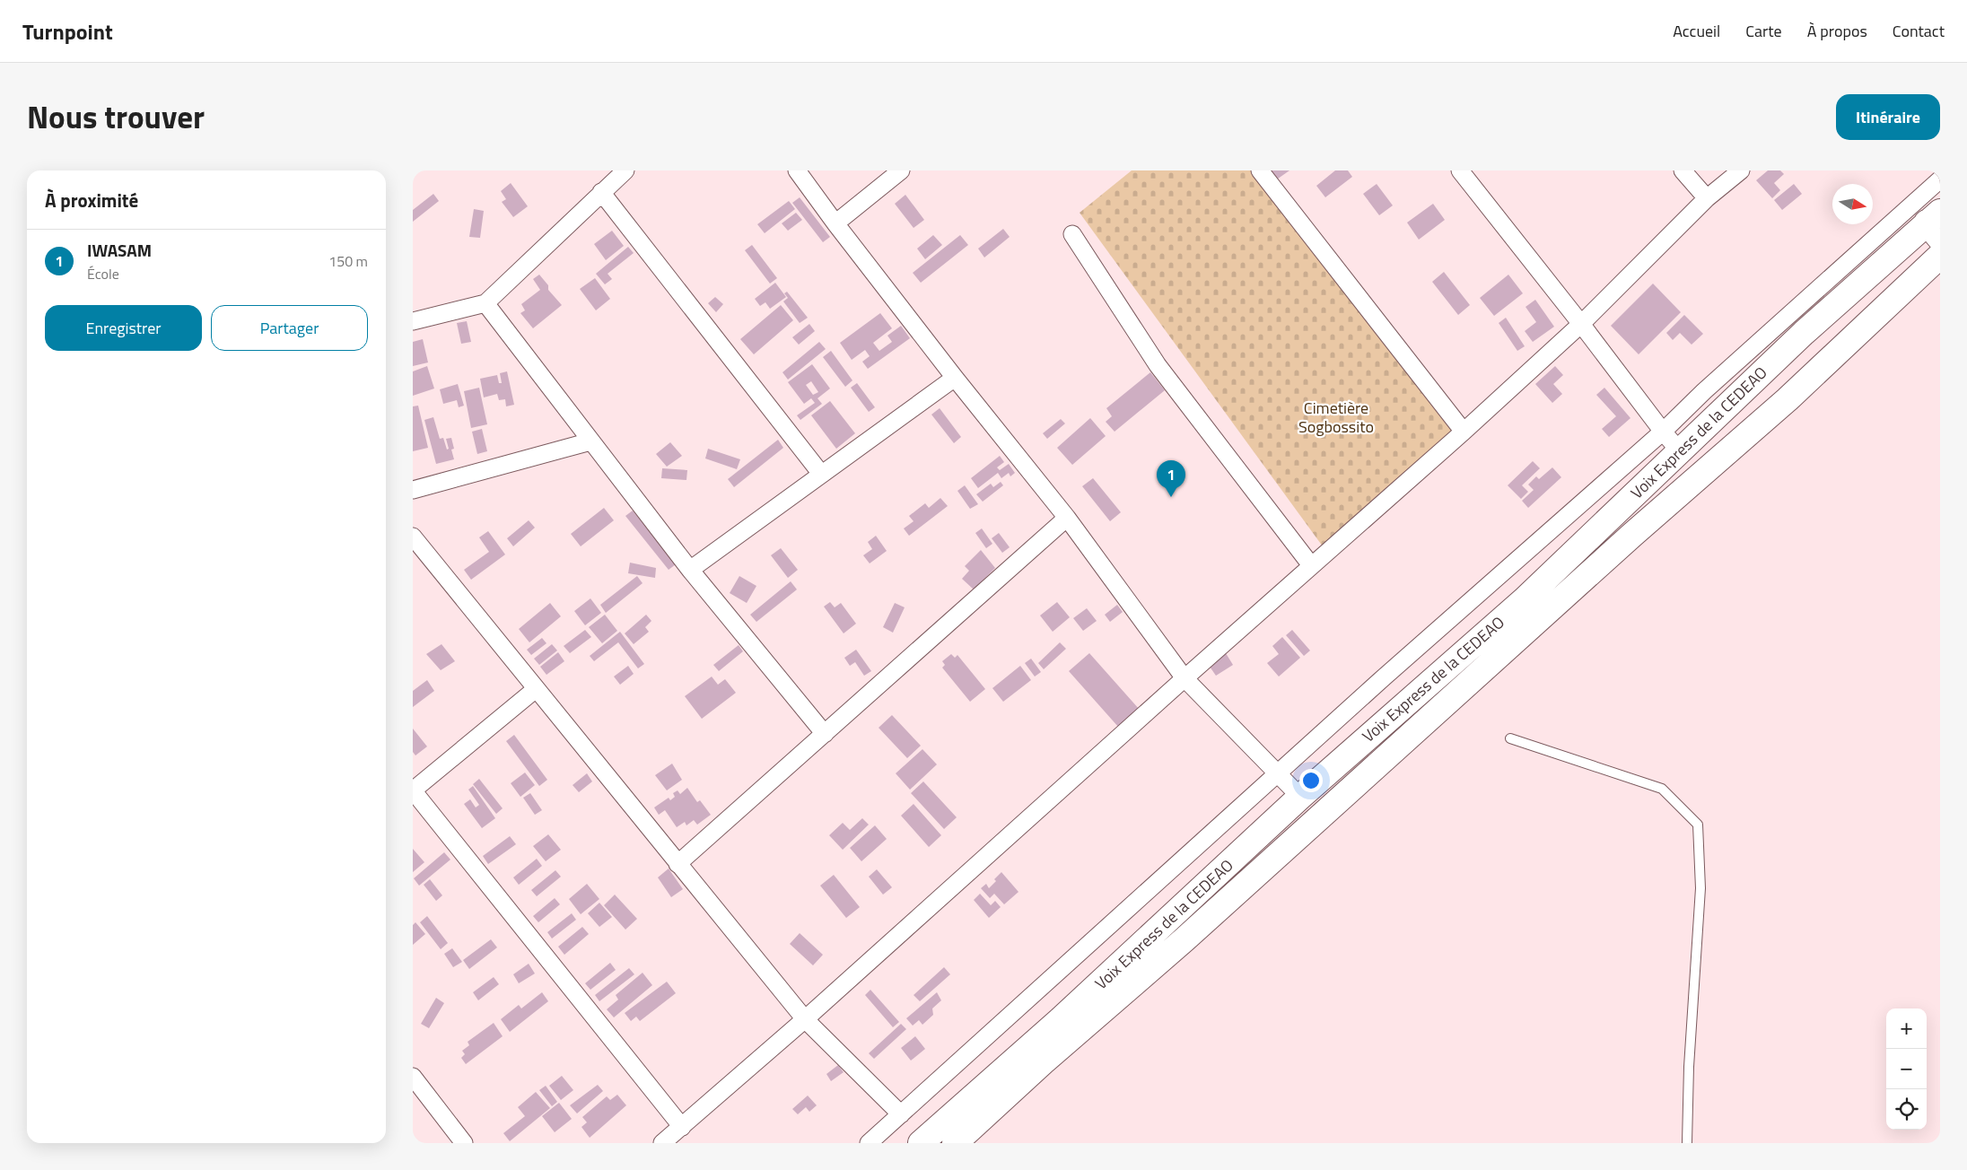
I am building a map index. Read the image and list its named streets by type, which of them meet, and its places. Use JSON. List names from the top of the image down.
{
  "streets": {
    "main road": ["Voix Express de la CEDEAO"]
  },
  "parks": ["Cimetière Sogbossito"],
  "north": "right",
  "page": {
    "header": "Turnpoint",
    "nav": [
      "Accueil",
      "Carte",
      "À propos",
      "Contact"
    ],
    "title": "Nous trouver",
    "buttons": [
      "Itinéraire",
      ["Enregistrer", "Partager"]
    ],
    "heading": "À proximité",
    "list": [
      {
        "mark": "1",
        "name": "IWASAM",
        "note": "École",
        "value": "150 m"
      }
    ],
    "pins": "1",
    "map_buttons": ["+", "−"]
  }
}
